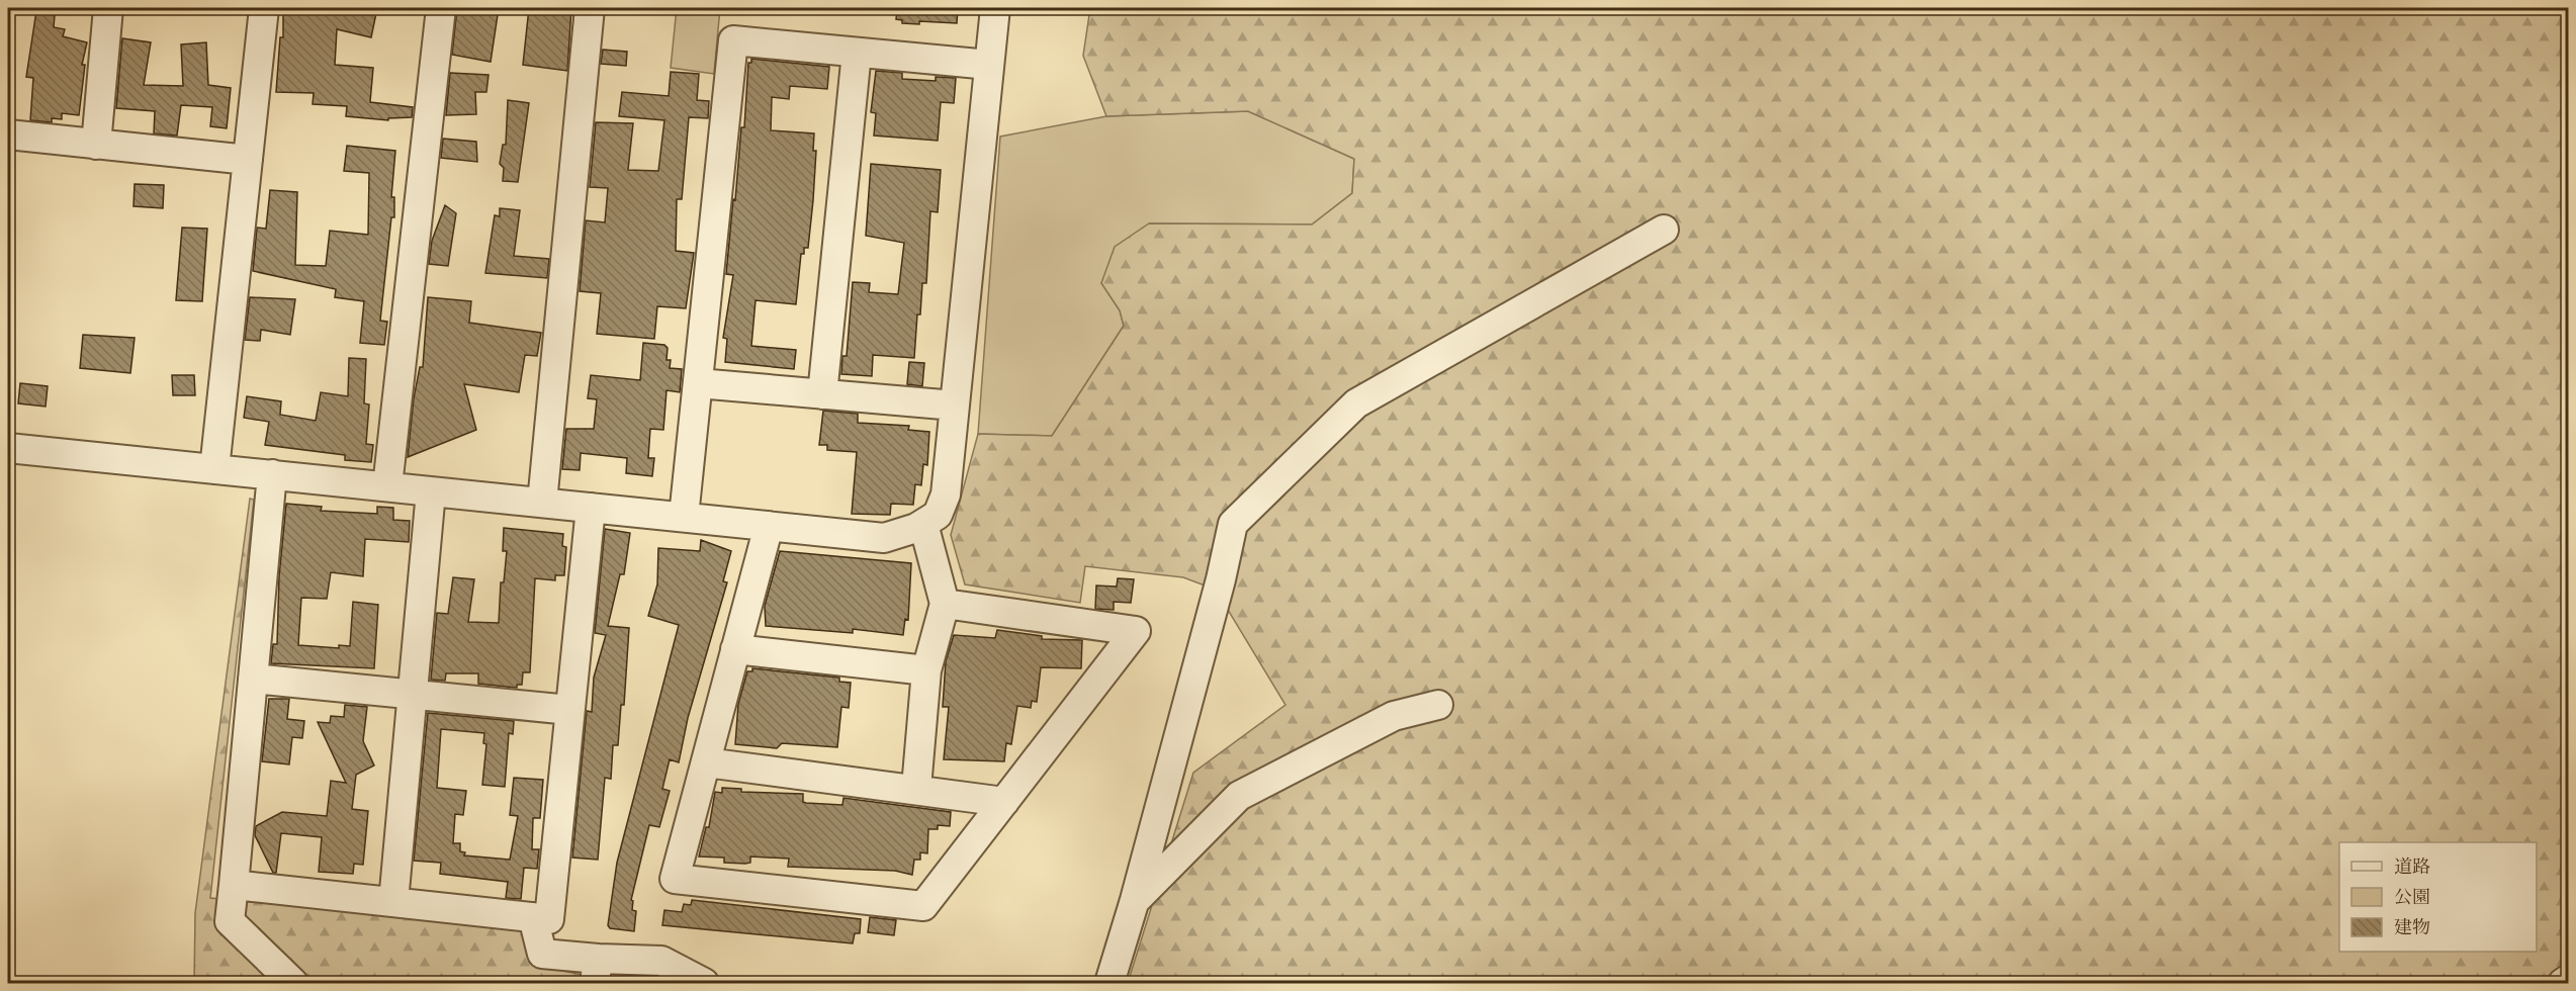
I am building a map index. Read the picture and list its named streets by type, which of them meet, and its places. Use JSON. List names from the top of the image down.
{
  "legend": ["道路", "公園", "建物"]
}
